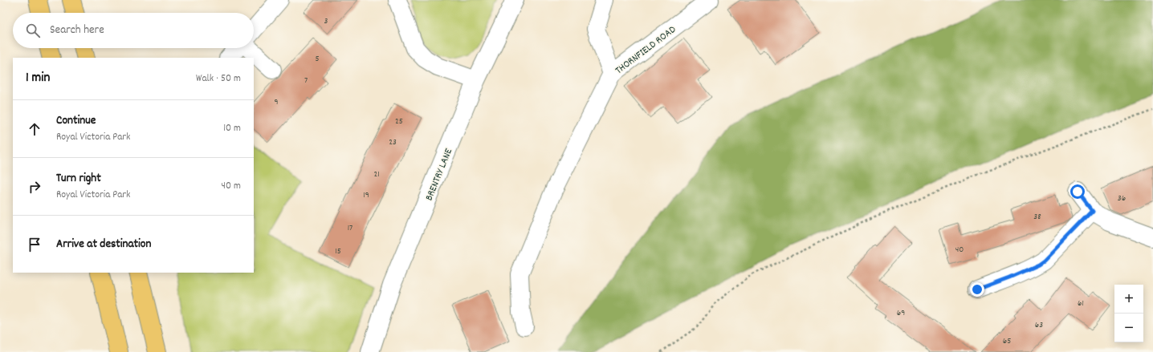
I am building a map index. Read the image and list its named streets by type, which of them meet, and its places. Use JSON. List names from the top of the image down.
{
  "streets": {
    "street": ["THORNFIELD ROAD", "BRENTRY LANE"]
  },
  "house_numbers": [
    "3",
    "5",
    "7",
    "9",
    "25",
    "23",
    "21",
    "19",
    "36",
    "38",
    "17",
    "40",
    "15",
    "61",
    "69",
    "63",
    "65"
  ],
  "page": {
    "search": "Search here",
    "heading": ["1 min", "Walk · 50 m"],
    "list": [
      ["Continue", "Royal Victoria Park", "10 m"],
      ["Turn right", "Royal Victoria Park", "40 m"],
      "Arrive at destination"
    ],
    "map_buttons": ["+", "−"]
  }
}
